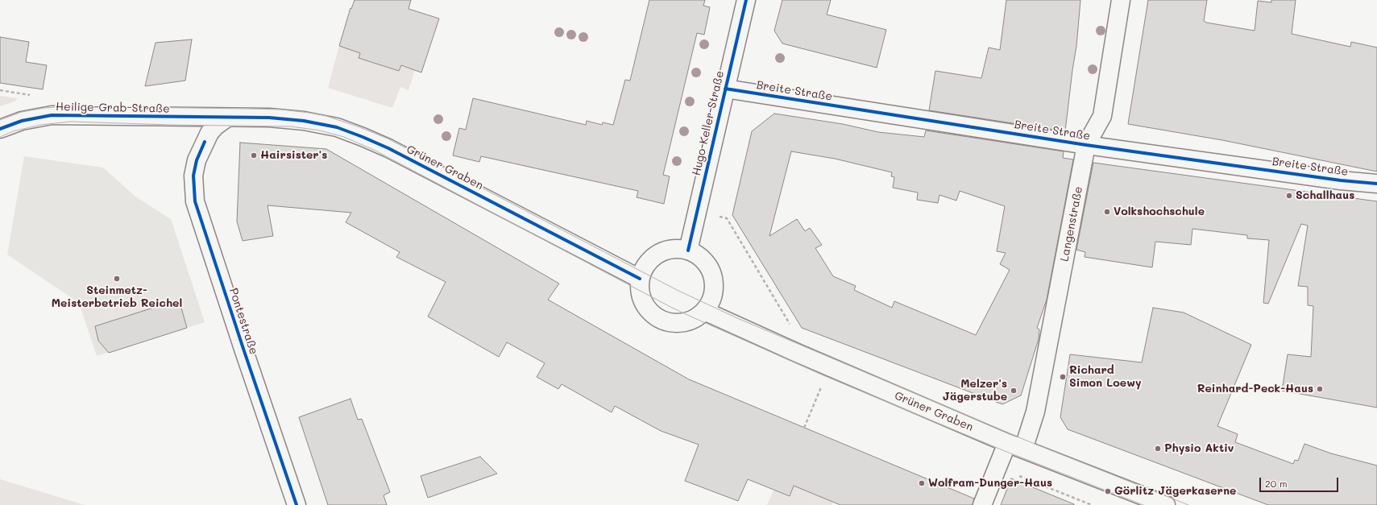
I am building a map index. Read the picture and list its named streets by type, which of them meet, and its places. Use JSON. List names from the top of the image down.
{
  "streets": {
    "street": [
      "Breite Straße",
      "Heilige-Grab-Straße",
      "Hugo-Keller-Straße",
      "Grüner Graben",
      "Langenstraße",
      "Pontestraße"
    ]
  },
  "crossings": [
    ["Breite Straße", "Hugo-Keller-Straße"],
    ["Breite Straße", "Langenstraße"],
    ["Heilige-Grab-Straße", "Grüner Graben"],
    ["Heilige-Grab-Straße", "Pontestraße"],
    ["Hugo-Keller-Straße", "Grüner Graben"],
    ["Grüner Graben", "Langenstraße"],
    ["Grüner Graben", "Pontestraße"]
  ],
  "places": [
    "Hairsister's",
    "Schallhaus",
    "Volkshochschule",
    "Steinmetz- Meisterbetrieb Reichel",
    "Richard Simon Loewy",
    "Reinhard-Peck-Haus",
    "Melzer's Jägerstube",
    "Physio Aktiv",
    "Wolfram-Dunger-Haus",
    "Görlitz Jägerkaserne"
  ],
  "scale_bar": "20 m"
}
